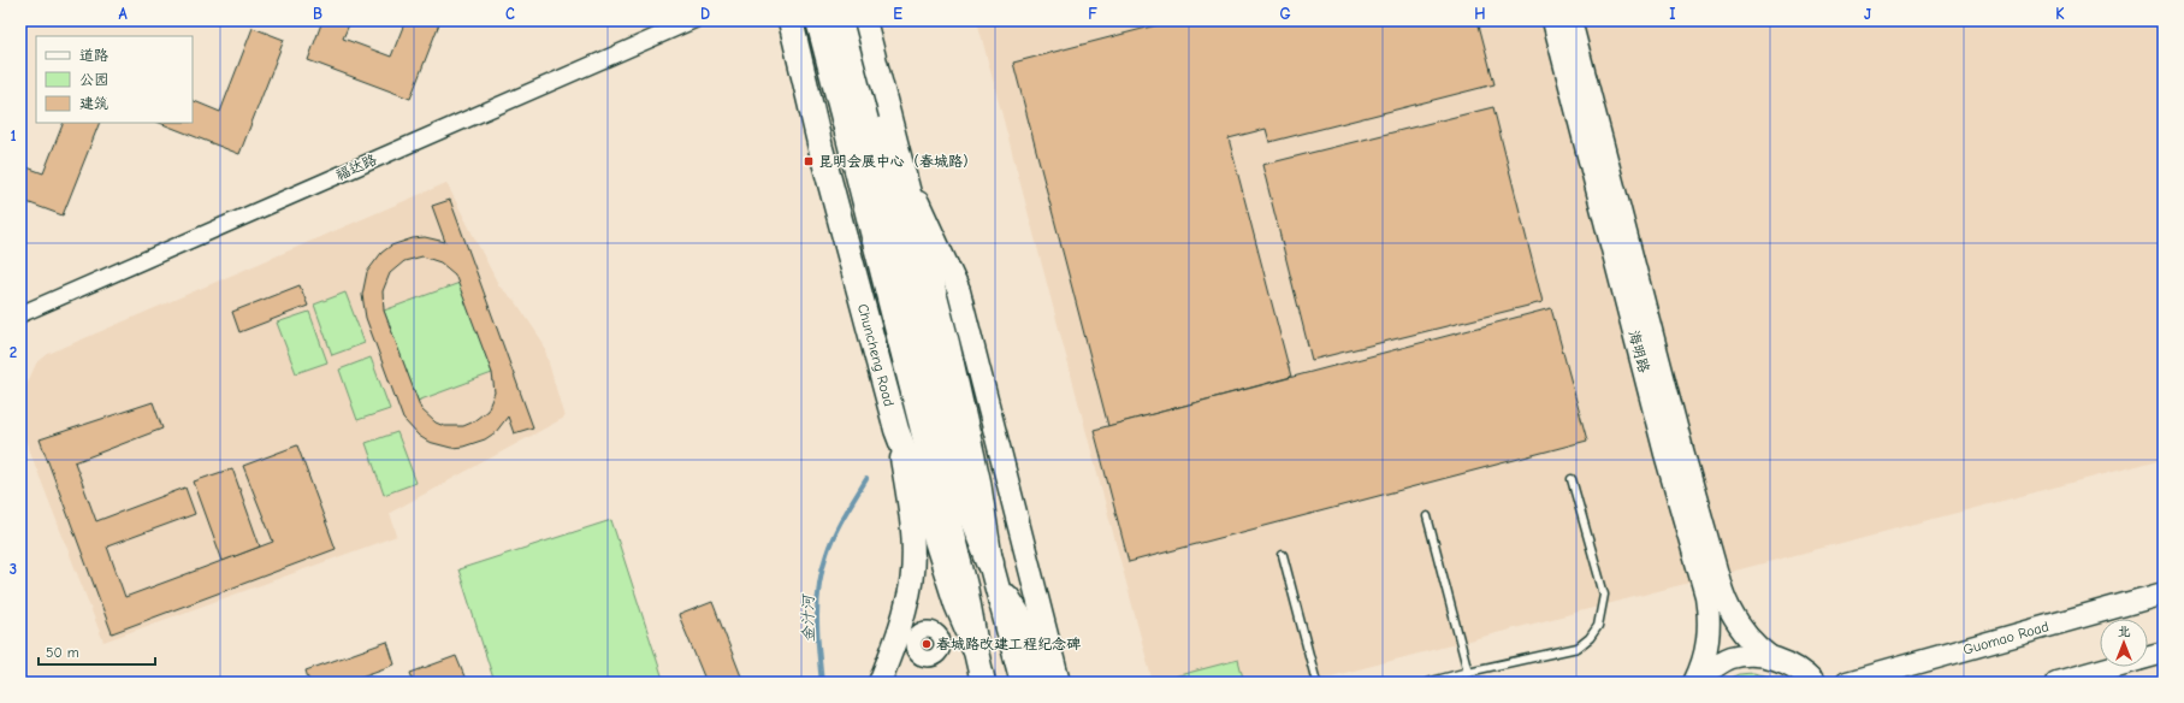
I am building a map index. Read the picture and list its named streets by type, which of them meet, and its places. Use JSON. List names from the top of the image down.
{
  "streets": {
    "main road": ["海明路", "Chuncheng Road", "Guomao Road"],
    "street": ["福达路"]
  },
  "water": ["金汁河"],
  "places": {
    "transit": ["昆明会展中心（春城路）"],
    "other": ["春城路改建工程纪念碑"]
  },
  "legend": ["道路", "公园", "建筑"],
  "scale_bar": "50 m",
  "north": "top",
  "grid": {
    "columns": [
      "A",
      "B",
      "C",
      "D",
      "E",
      "F",
      "G",
      "H",
      "I",
      "J",
      "K"
    ],
    "rows": ["1", "2", "3"]
  }
}
